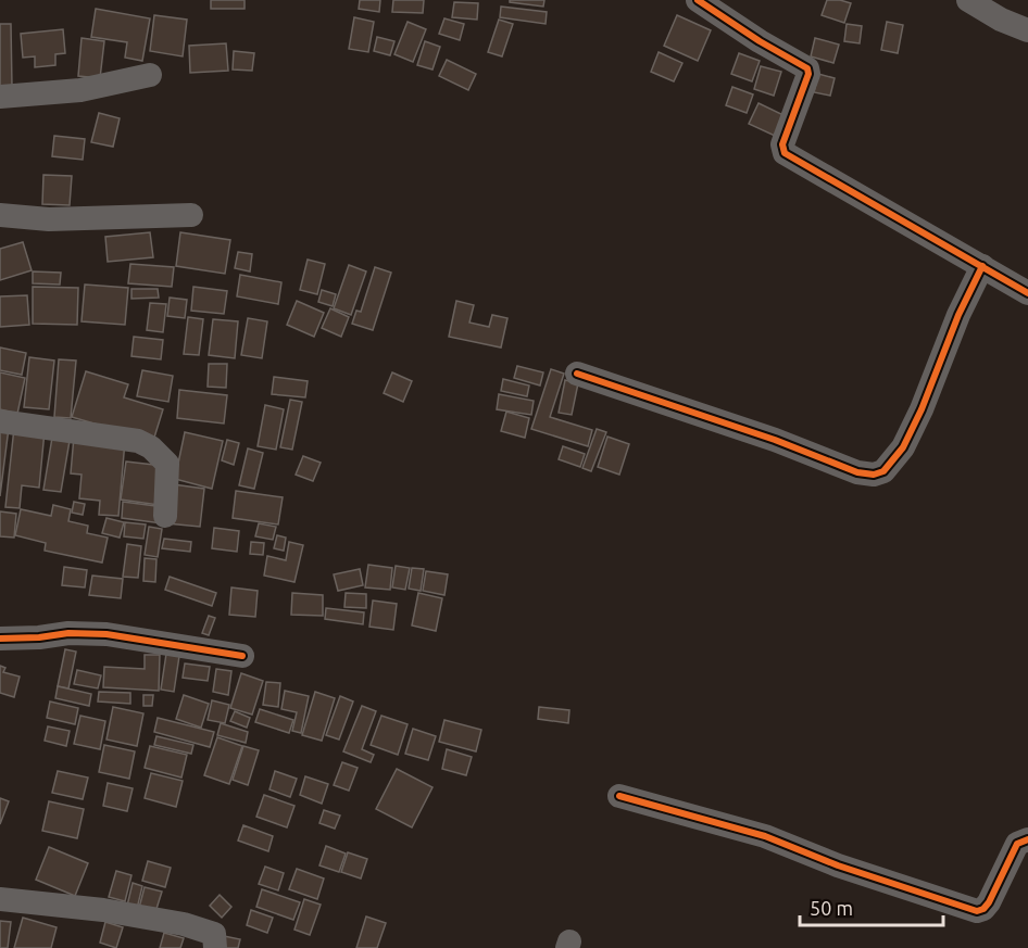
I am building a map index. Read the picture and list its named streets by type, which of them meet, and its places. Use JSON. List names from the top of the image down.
{
  "scale_bar": "50 m"
}
